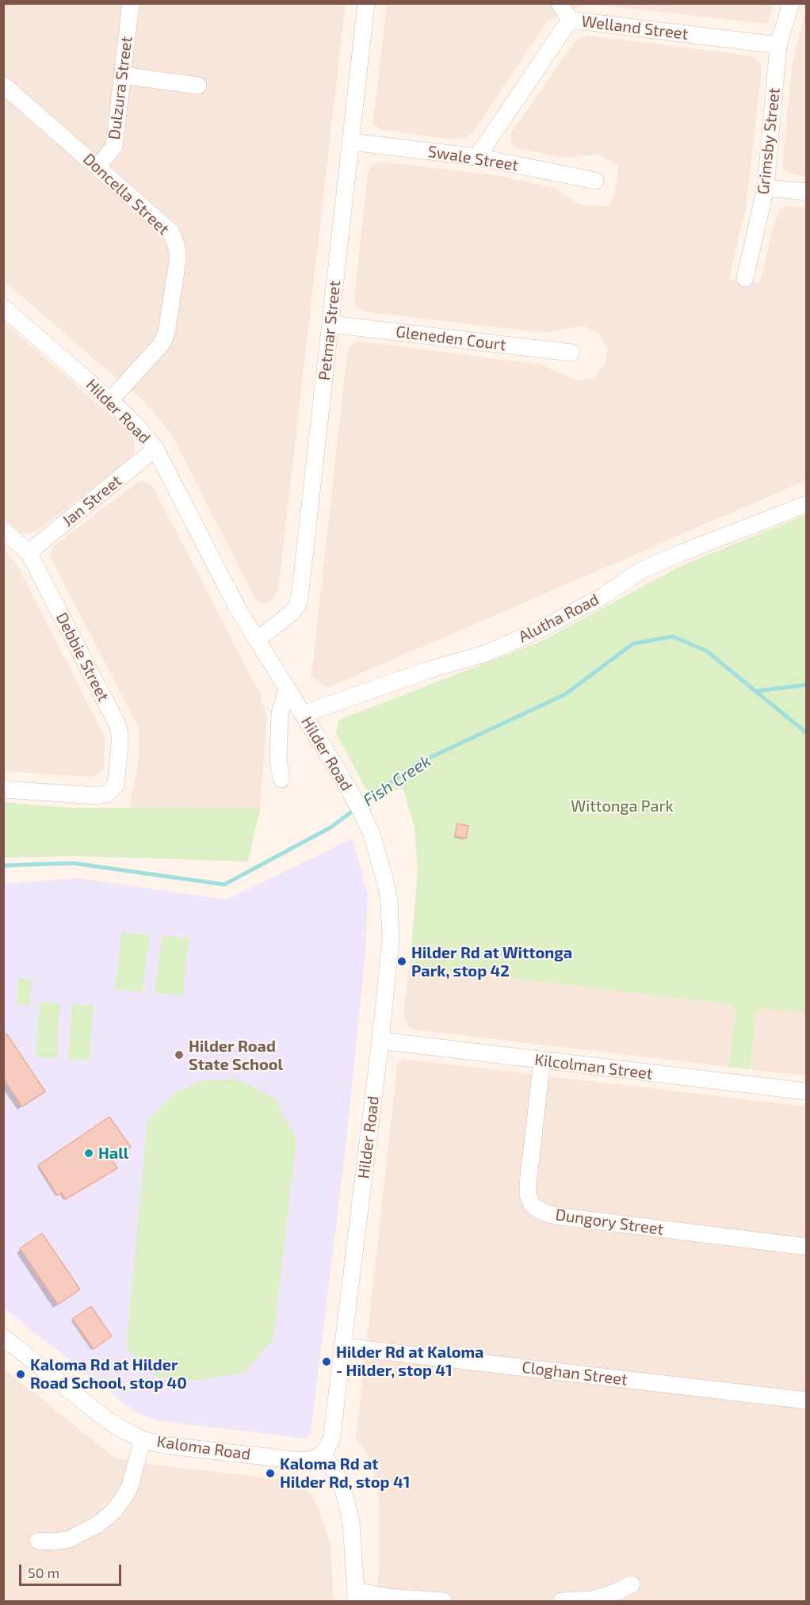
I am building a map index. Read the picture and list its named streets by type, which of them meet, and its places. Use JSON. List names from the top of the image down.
{
  "streets": {
    "street": [
      "Welland Street",
      "Dulzura Street",
      "Grimsby Street",
      "Swale Street",
      "Doncella Street",
      "Petmar Street",
      "Gleneden Court",
      "Hilder Road",
      "Jan Street",
      "Alutha Road",
      "Debbie Street",
      "Kilcolman Street",
      "Dungory Street",
      "Cloghan Street",
      "Kaloma Road"
    ]
  },
  "crossings": [
    ["Welland Street", "Grimsby Street"],
    ["Welland Street", "Swale Street"],
    ["Dulzura Street", "Doncella Street"],
    ["Swale Street", "Petmar Street"],
    ["Doncella Street", "Hilder Road"],
    ["Petmar Street", "Gleneden Court"],
    ["Petmar Street", "Hilder Road"],
    ["Hilder Road", "Jan Street"],
    ["Hilder Road", "Alutha Road"],
    ["Hilder Road", "Kilcolman Street"],
    ["Hilder Road", "Cloghan Street"],
    ["Hilder Road", "Kaloma Road"],
    ["Jan Street", "Debbie Street"],
    ["Kilcolman Street", "Dungory Street"]
  ],
  "water": ["Fish Creek"],
  "parks": ["Wittonga Park"],
  "places": [
    "Hilder Rd at Wittonga Park, stop 42",
    "Hilder Road State School",
    "Hall",
    "Hilder Rd at Kaloma - Hilder, stop 41",
    "Kaloma Rd at Hilder Road School, stop 40",
    "Kaloma Rd at Hilder Rd, stop 41"
  ],
  "scale_bar": "50 m"
}
